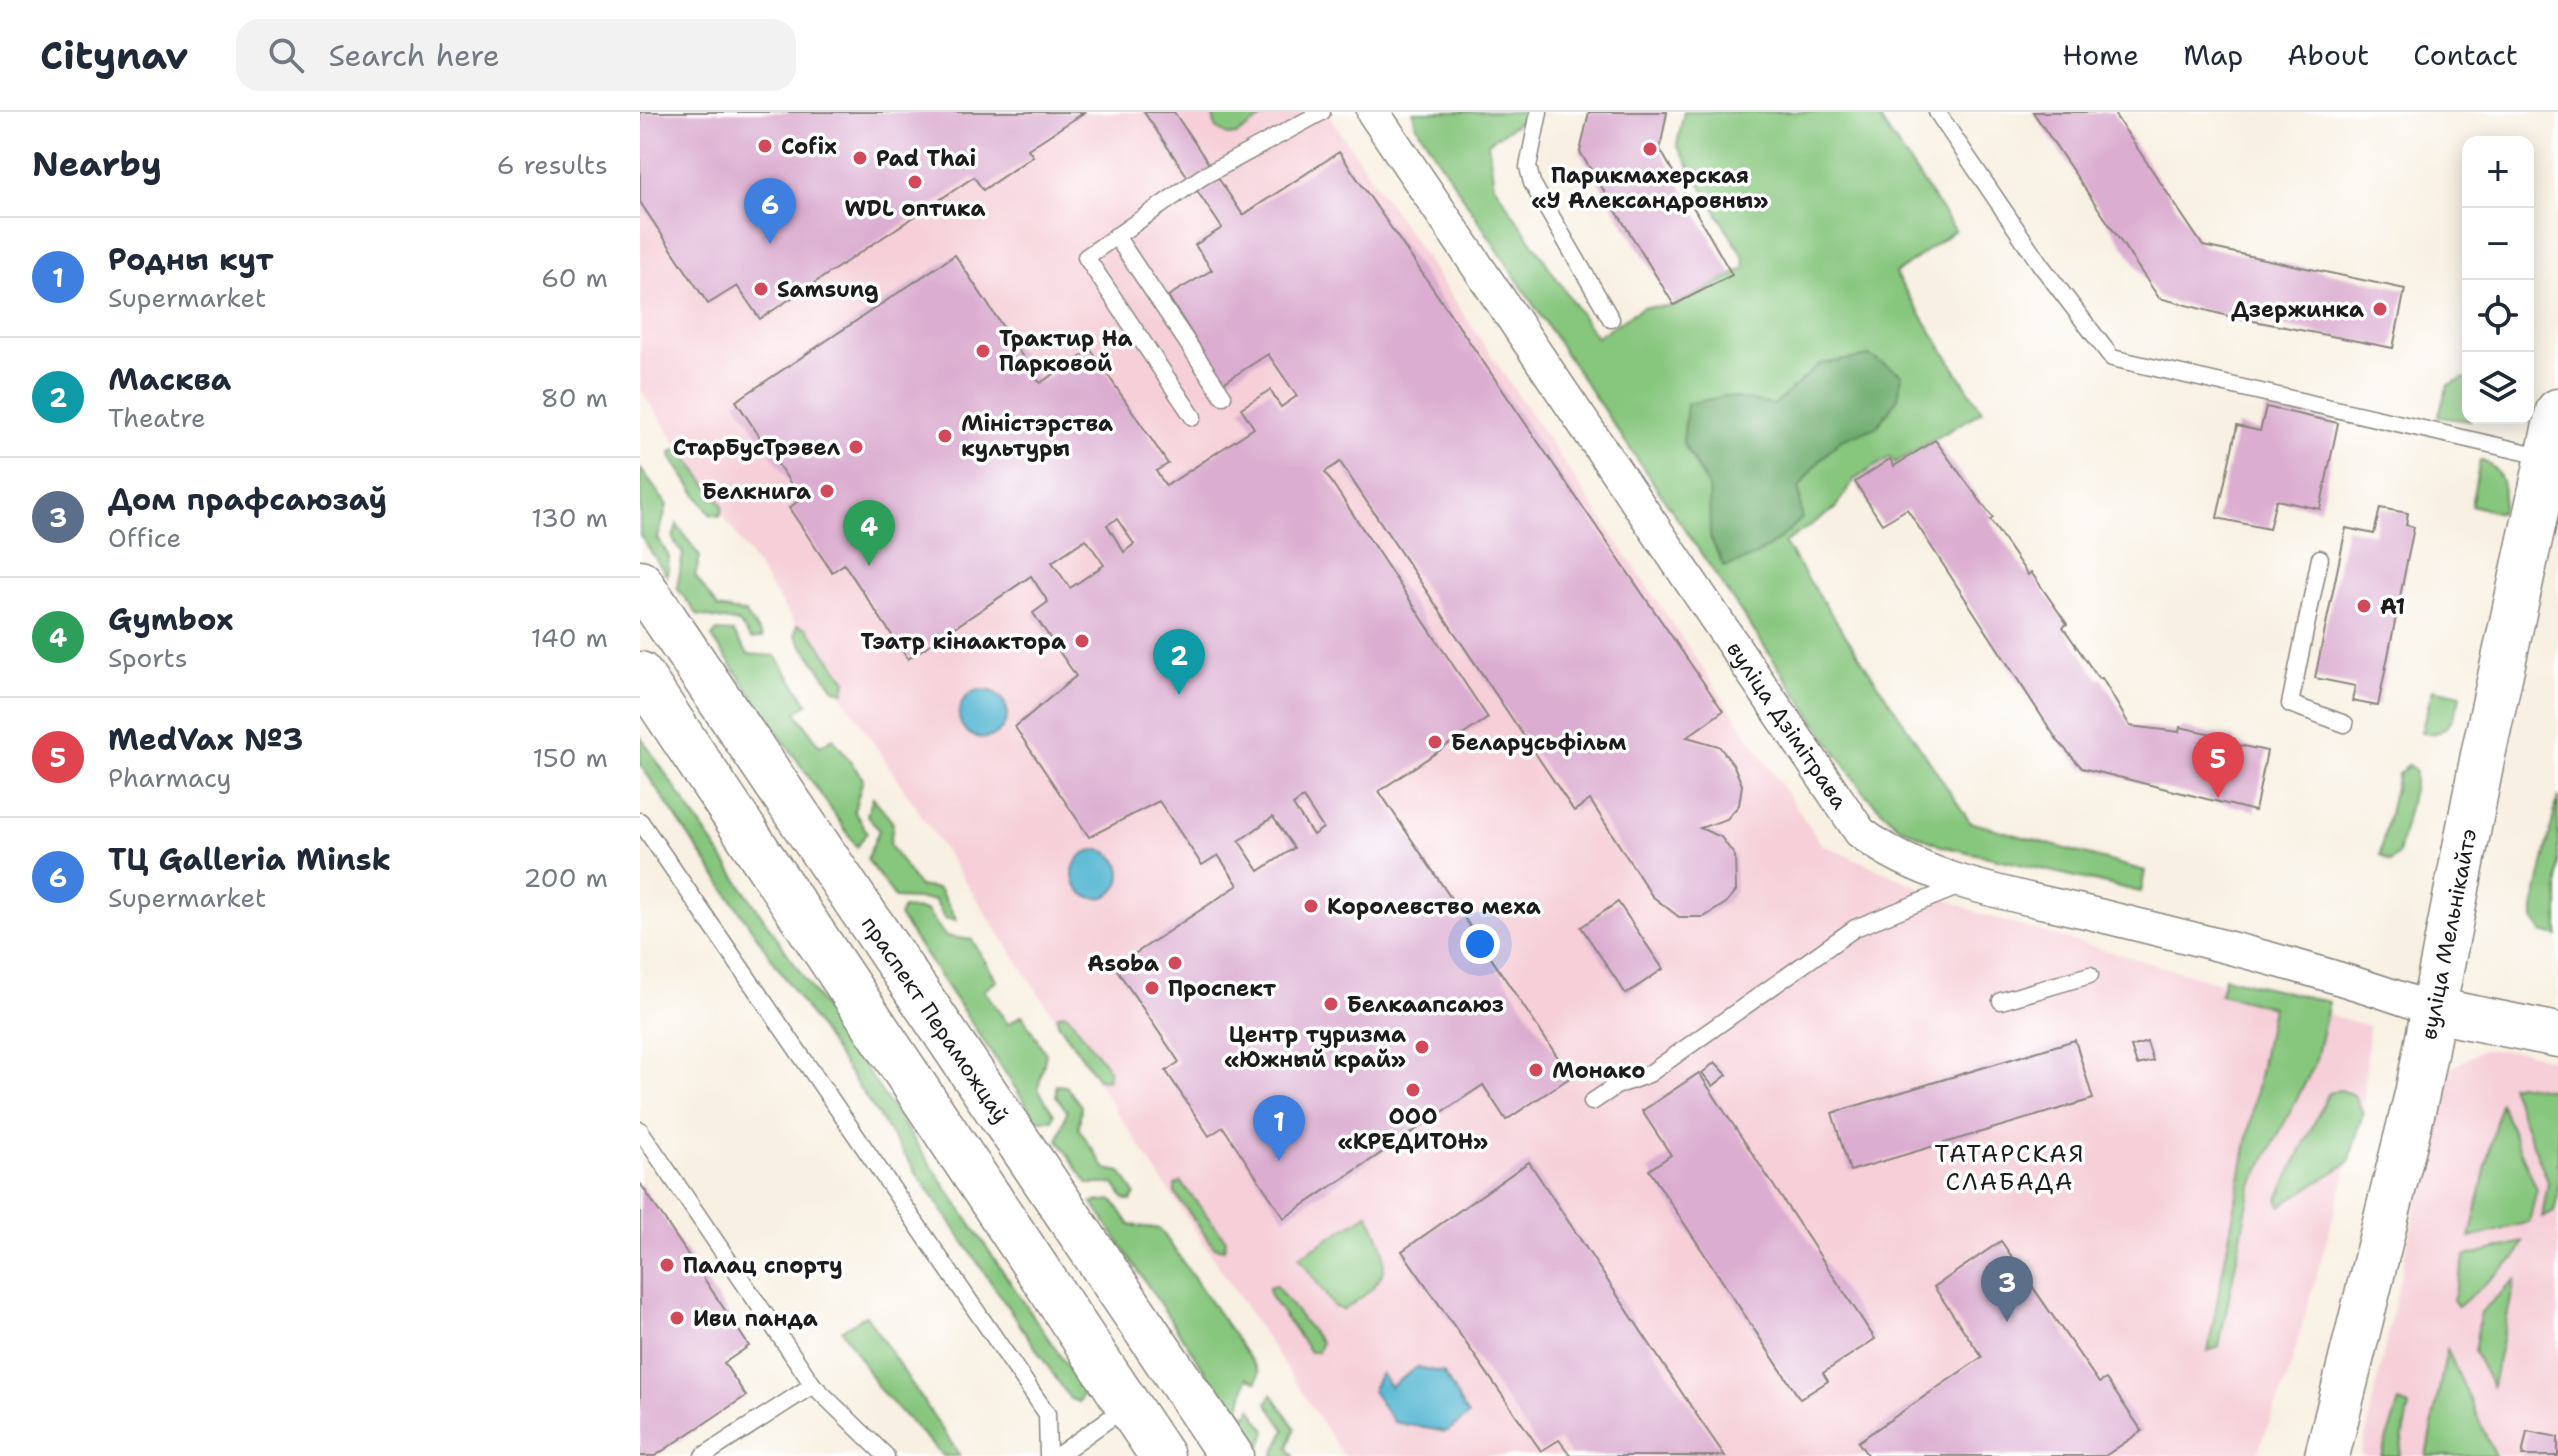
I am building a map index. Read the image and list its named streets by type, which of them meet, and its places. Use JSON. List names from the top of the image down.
{
  "streets": {
    "main road": ["вуліца Мельнікайтэ", "праспект Пераможцаў"],
    "street": ["вуліца Дзімітрава"]
  },
  "crossings": [
    ["вуліца Дзімітрава", "вуліца Мельнікайтэ"]
  ],
  "districts": ["ТАТАРСКАЯ СЛАБАДА"],
  "places": [
    "Cofix",
    "Парикмахерская «У Александровны»",
    "Pad Thai",
    "WDL оптика",
    "Samsung",
    "Дзержинка",
    "Трактир На Парковой",
    "Міністэрства культуры",
    "СтарБусТрэвел",
    "Белкнига",
    "A1",
    "Тэатр кінаактора",
    "Беларусьфільм",
    "Королевство меха",
    "Asoba",
    "Проспект",
    "Белкаапсаюз",
    "Центр туризма «Южный край»",
    "Монако",
    "ООО «КРЕДИТОН»",
    "Палац спорту",
    "Иви панда"
  ],
  "page": {
    "header": "Citynav",
    "search": "Search here",
    "nav": [
      "Home",
      "Map",
      "About",
      "Contact"
    ],
    "heading": ["Nearby", "6 results"],
    "map_buttons": ["+", "−"],
    "pins": [
      "6",
      "4",
      "2",
      "5",
      "1",
      "3"
    ],
    "list": [
      {
        "mark": "1",
        "name": "Родны кут",
        "note": "Supermarket",
        "value": "60 m"
      },
      {
        "mark": "2",
        "name": "Масква",
        "note": "Theatre",
        "value": "80 m"
      },
      {
        "mark": "3",
        "name": "Дом прафсаюзаў",
        "note": "Office",
        "value": "130 m"
      },
      {
        "mark": "4",
        "name": "Gymbox",
        "note": "Sports",
        "value": "140 m"
      },
      {
        "mark": "5",
        "name": "MedVax №3",
        "note": "Pharmacy",
        "value": "150 m"
      },
      {
        "mark": "6",
        "name": "ТЦ Galleria Minsk",
        "note": "Supermarket",
        "value": "200 m"
      }
    ]
  }
}
